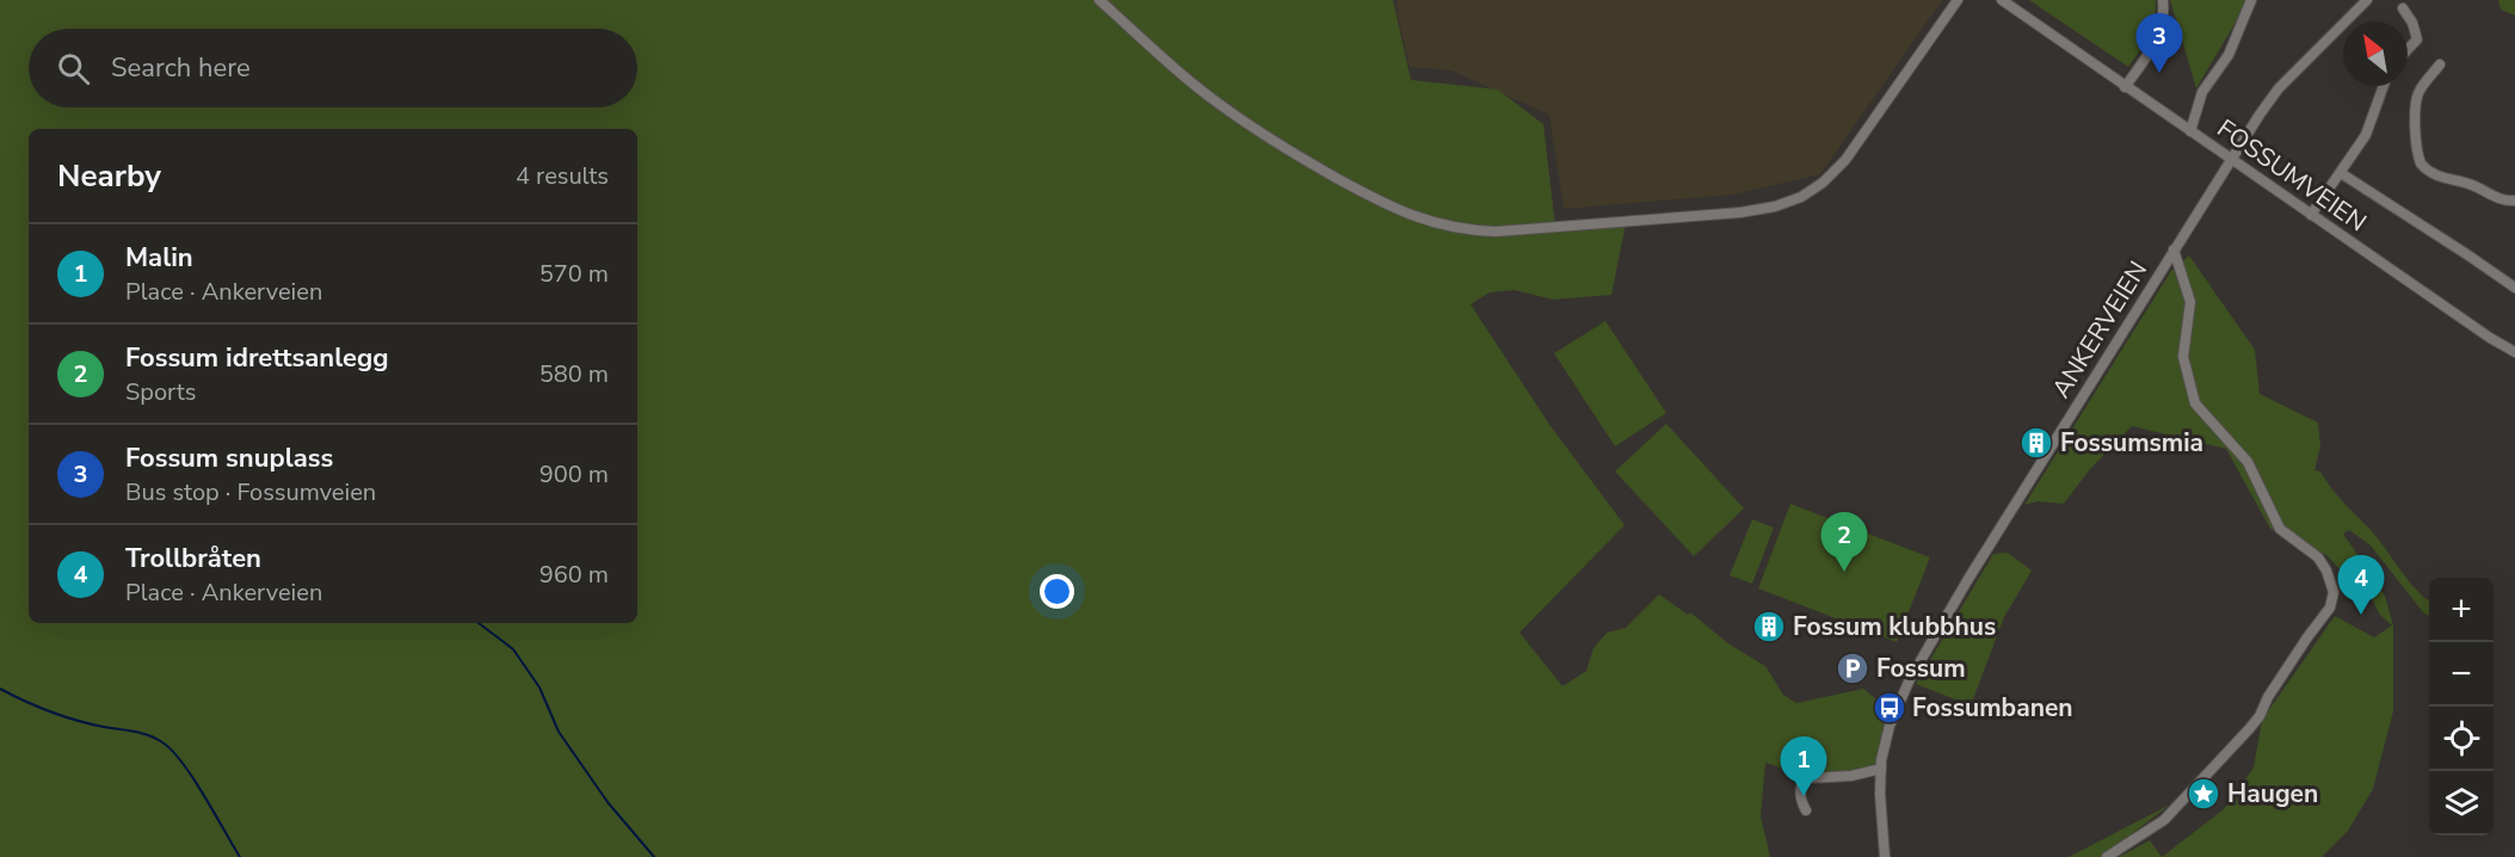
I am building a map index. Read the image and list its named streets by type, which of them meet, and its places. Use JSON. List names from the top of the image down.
{
  "streets": {
    "street": ["FOSSUMVEIEN", "ANKERVEIEN"]
  },
  "crossings": [
    ["FOSSUMVEIEN", "ANKERVEIEN"]
  ],
  "places": {
    "building": ["Fossumsmia", "Fossum klubbhus"],
    "parking": ["Fossum"],
    "bus stop": ["Fossumbanen"],
    "place": ["Haugen"]
  },
  "north": "top left",
  "page": {
    "pins": [
      "3",
      "2",
      "4",
      "1"
    ],
    "search": "Search here",
    "heading": ["Nearby", "4 results"],
    "list": [
      {
        "mark": "1",
        "name": "Malin",
        "note": "Place · Ankerveien",
        "value": "570 m"
      },
      {
        "mark": "2",
        "name": "Fossum idrettsanlegg",
        "note": "Sports",
        "value": "580 m"
      },
      {
        "mark": "3",
        "name": "Fossum snuplass",
        "note": "Bus stop · Fossumveien",
        "value": "900 m"
      },
      {
        "mark": "4",
        "name": "Trollbråten",
        "note": "Place · Ankerveien",
        "value": "960 m"
      }
    ],
    "map_buttons": ["+", "−"]
  }
}
